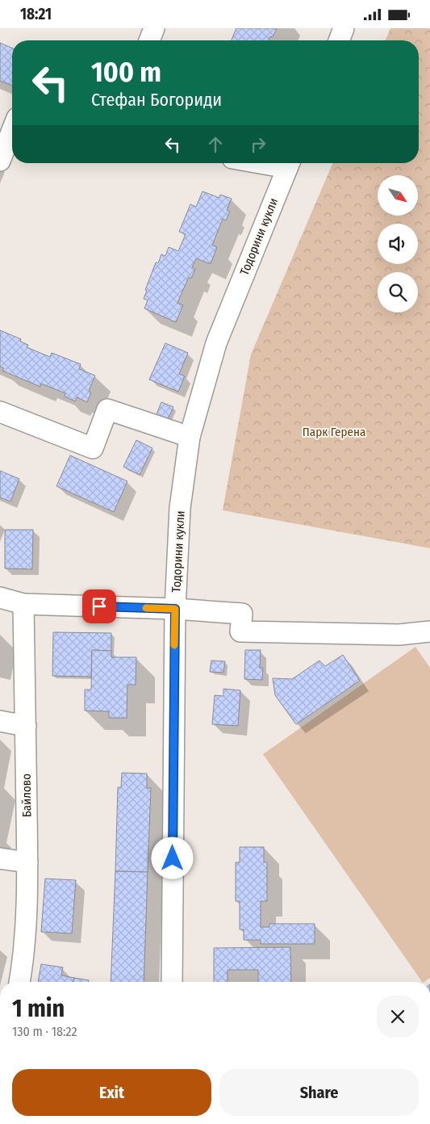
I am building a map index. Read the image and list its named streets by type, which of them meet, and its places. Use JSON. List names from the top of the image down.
{
  "streets": {
    "street": ["Тодорини кукли", "Байлово"]
  },
  "parks": ["Парк Герена"],
  "north": "bottom right",
  "page": {
    "status": "18:21",
    "turn": ["100 m", "Стефан Богориди"],
    "heading": ["1 min", "130 m · 18:22"],
    "buttons": ["Exit", "Share"]
  }
}
